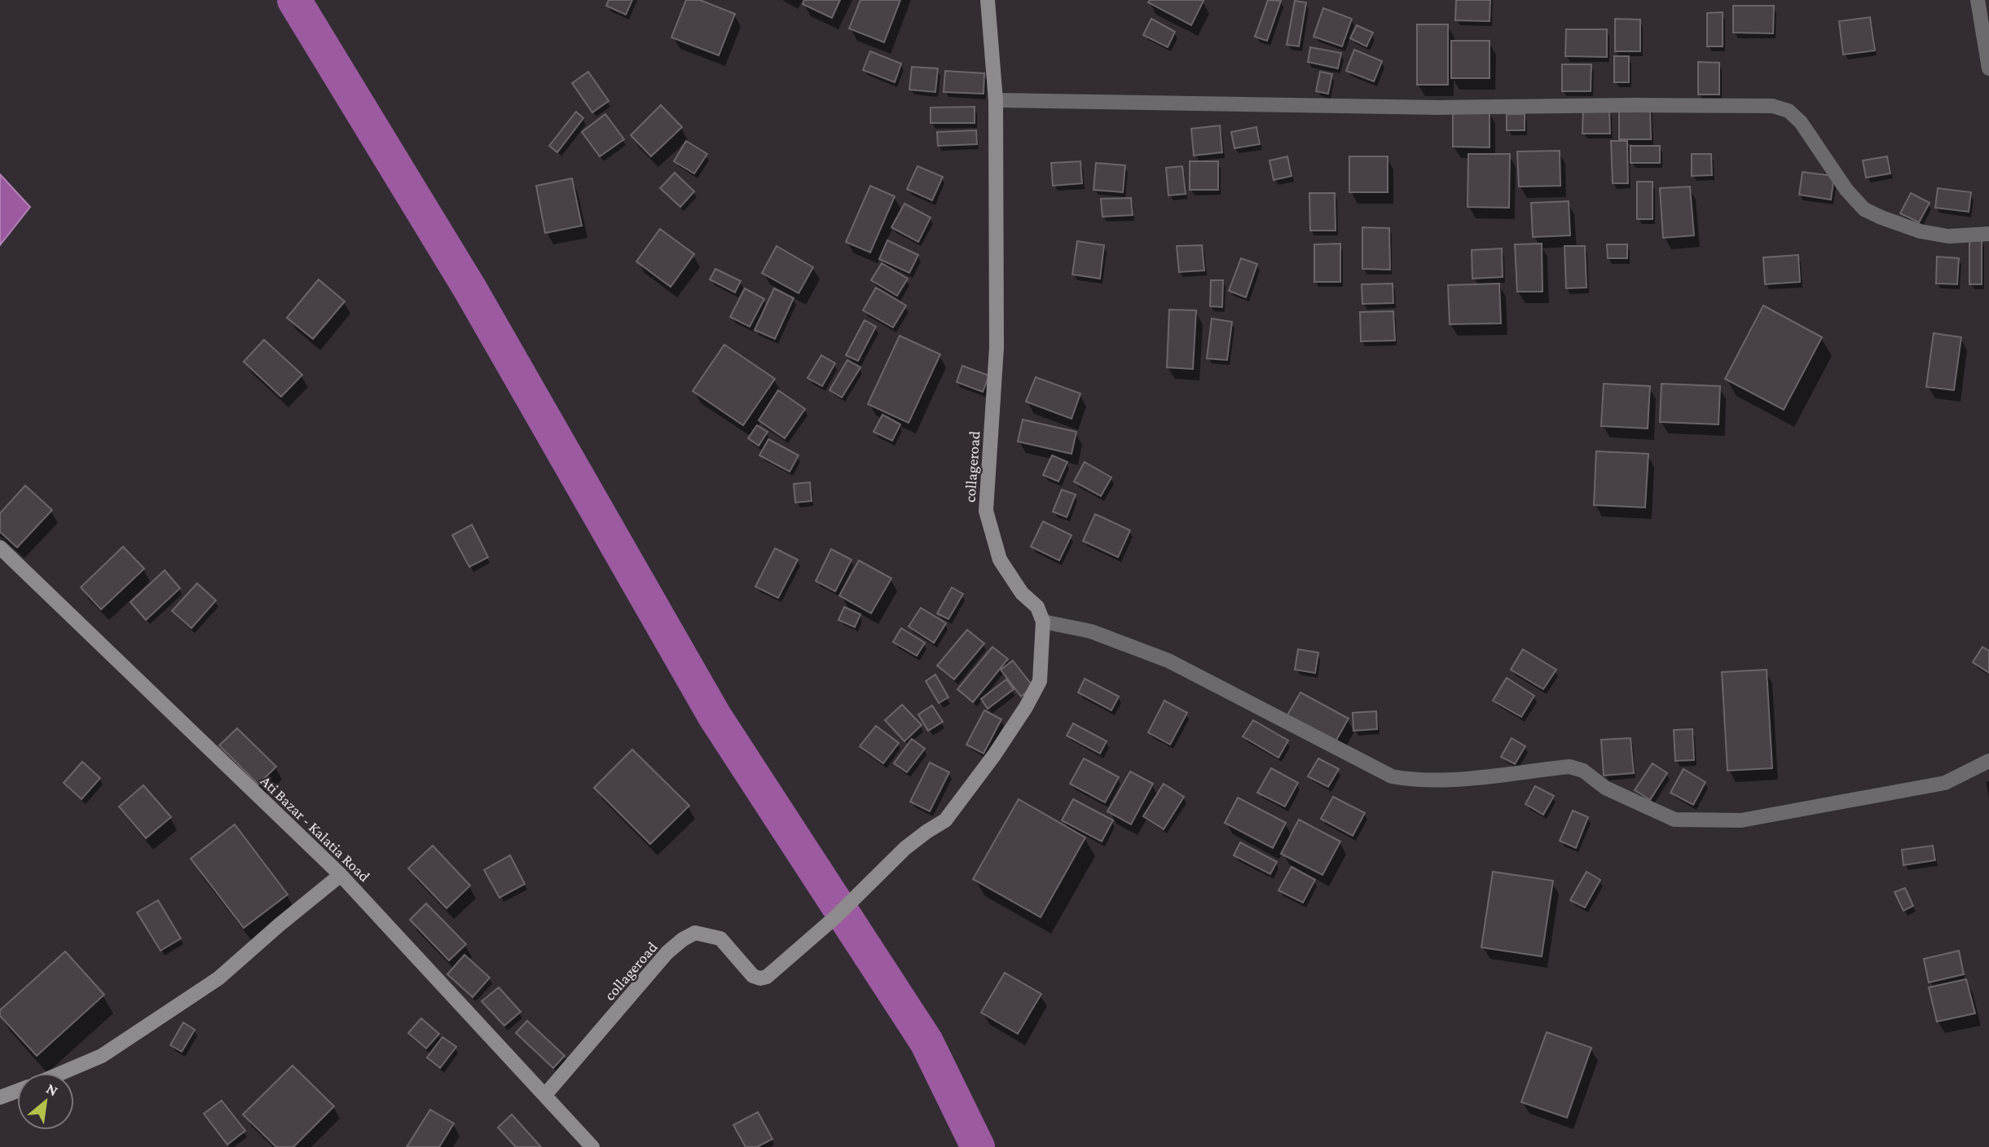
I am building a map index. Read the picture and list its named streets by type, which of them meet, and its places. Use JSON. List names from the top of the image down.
{
  "streets": {
    "street": ["collageroad", "Ati Bazar - Kalatia Road"]
  },
  "crossings": [
    ["collageroad", "Ati Bazar - Kalatia Road"]
  ],
  "north": "top right"
}
